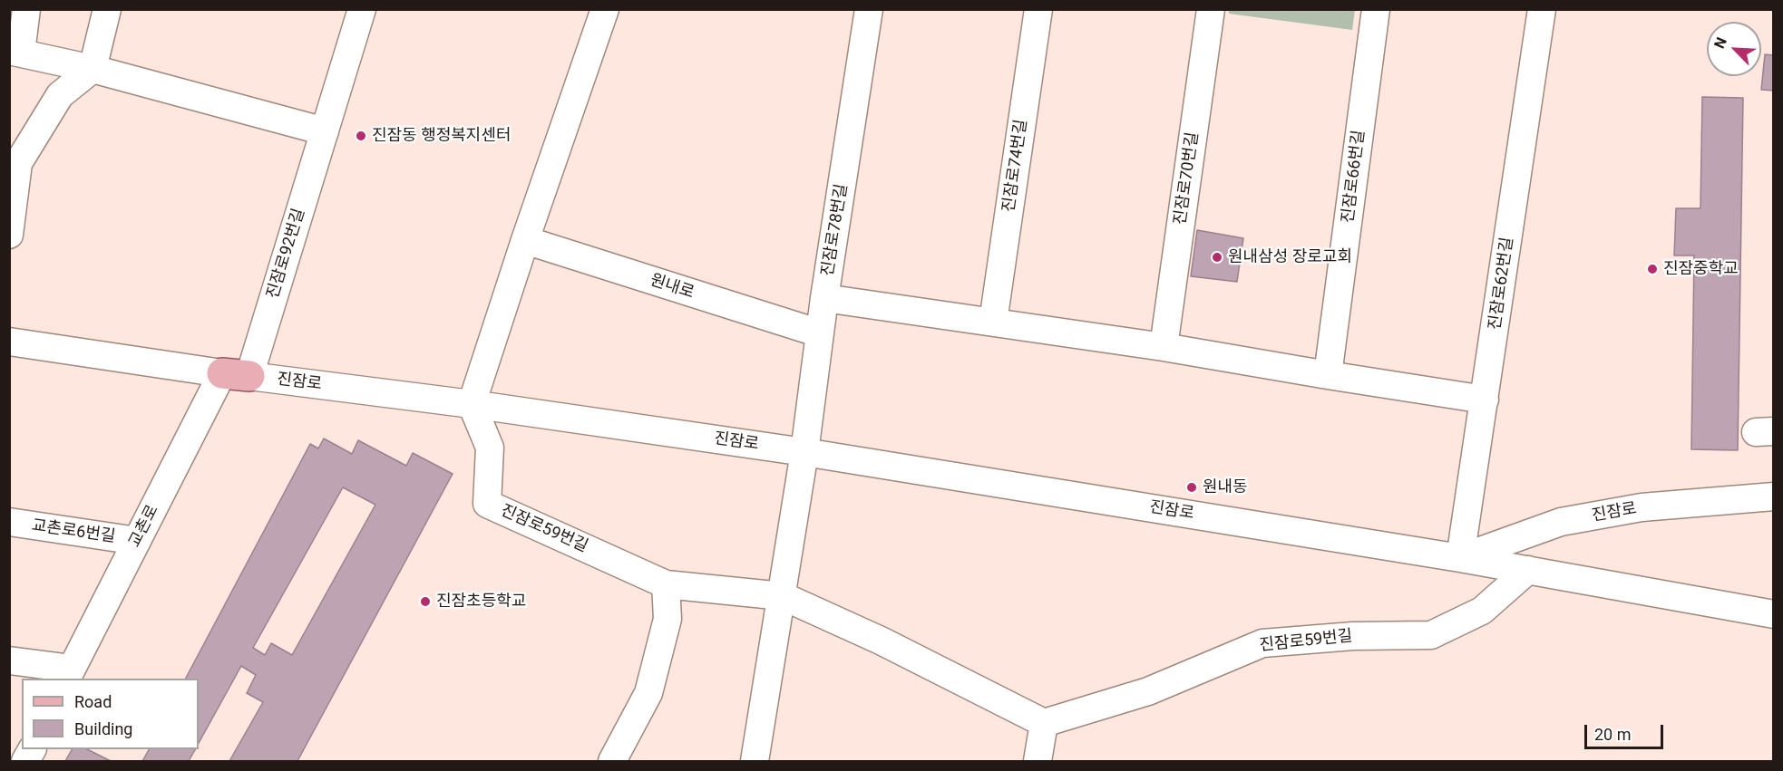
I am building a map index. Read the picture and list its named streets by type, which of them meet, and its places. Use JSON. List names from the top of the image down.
{
  "streets": {
    "street": [
      "진잠로74번길",
      "진잠로66번길",
      "진잠로70번길",
      "진잠로78번길",
      "진잠로92번길",
      "진잠로62번길",
      "원내로",
      "진잠로",
      "교촌로",
      "진잠로59번길",
      "교촌로6번길"
    ]
  },
  "crossings": [
    ["진잠로78번길", "원내로"],
    ["진잠로78번길", "진잠로"],
    ["진잠로78번길", "진잠로59번길"],
    ["진잠로92번길", "진잠로"],
    ["진잠로92번길", "교촌로"],
    ["진잠로62번길", "진잠로"],
    ["진잠로", "교촌로"],
    ["진잠로", "진잠로59번길"],
    ["교촌로", "교촌로6번길"]
  ],
  "places": [
    "진잠동 행정복지센터",
    "원내삼성 장로교회",
    "진잠중학교",
    "원내동",
    "진잠초등학교"
  ],
  "legend": ["Road", "Building"],
  "scale_bar": "20 m",
  "north": "top left"
}
